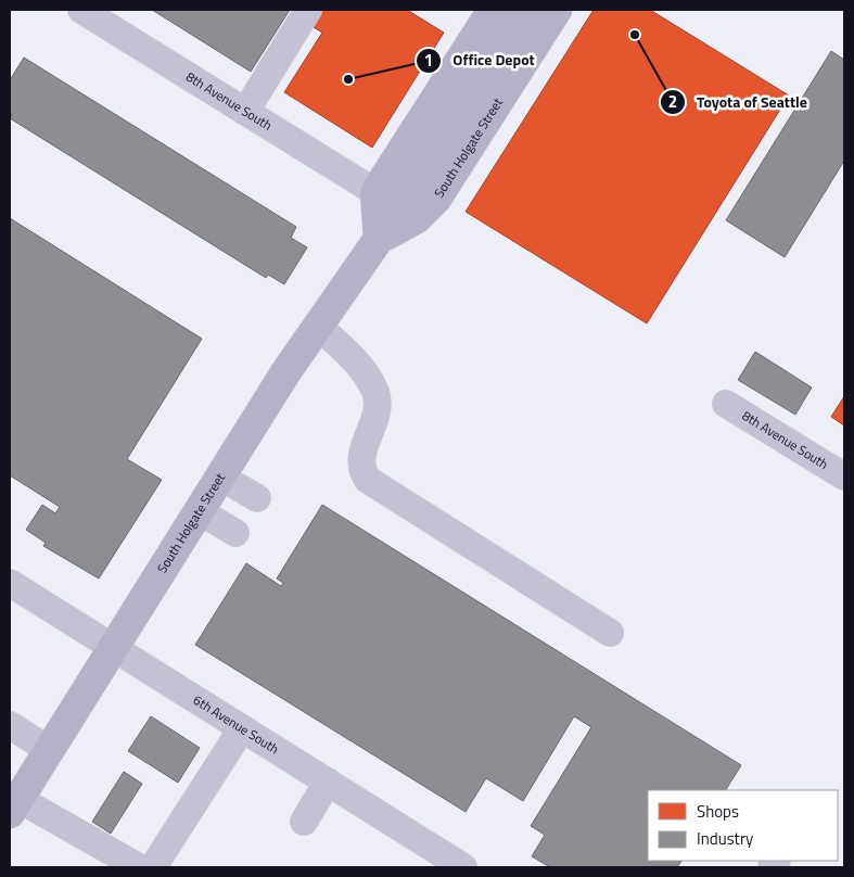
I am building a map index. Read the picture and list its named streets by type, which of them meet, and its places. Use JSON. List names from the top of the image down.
{
  "streets": {
    "main road": ["South Holgate Street"],
    "street": ["8th Avenue South", "6th Avenue South"]
  },
  "crossings": [
    ["South Holgate Street", "6th Avenue South"]
  ],
  "places": ["Toyota of Seattle", "Office Depot"],
  "legend": ["Shops", "Industry"]
}
